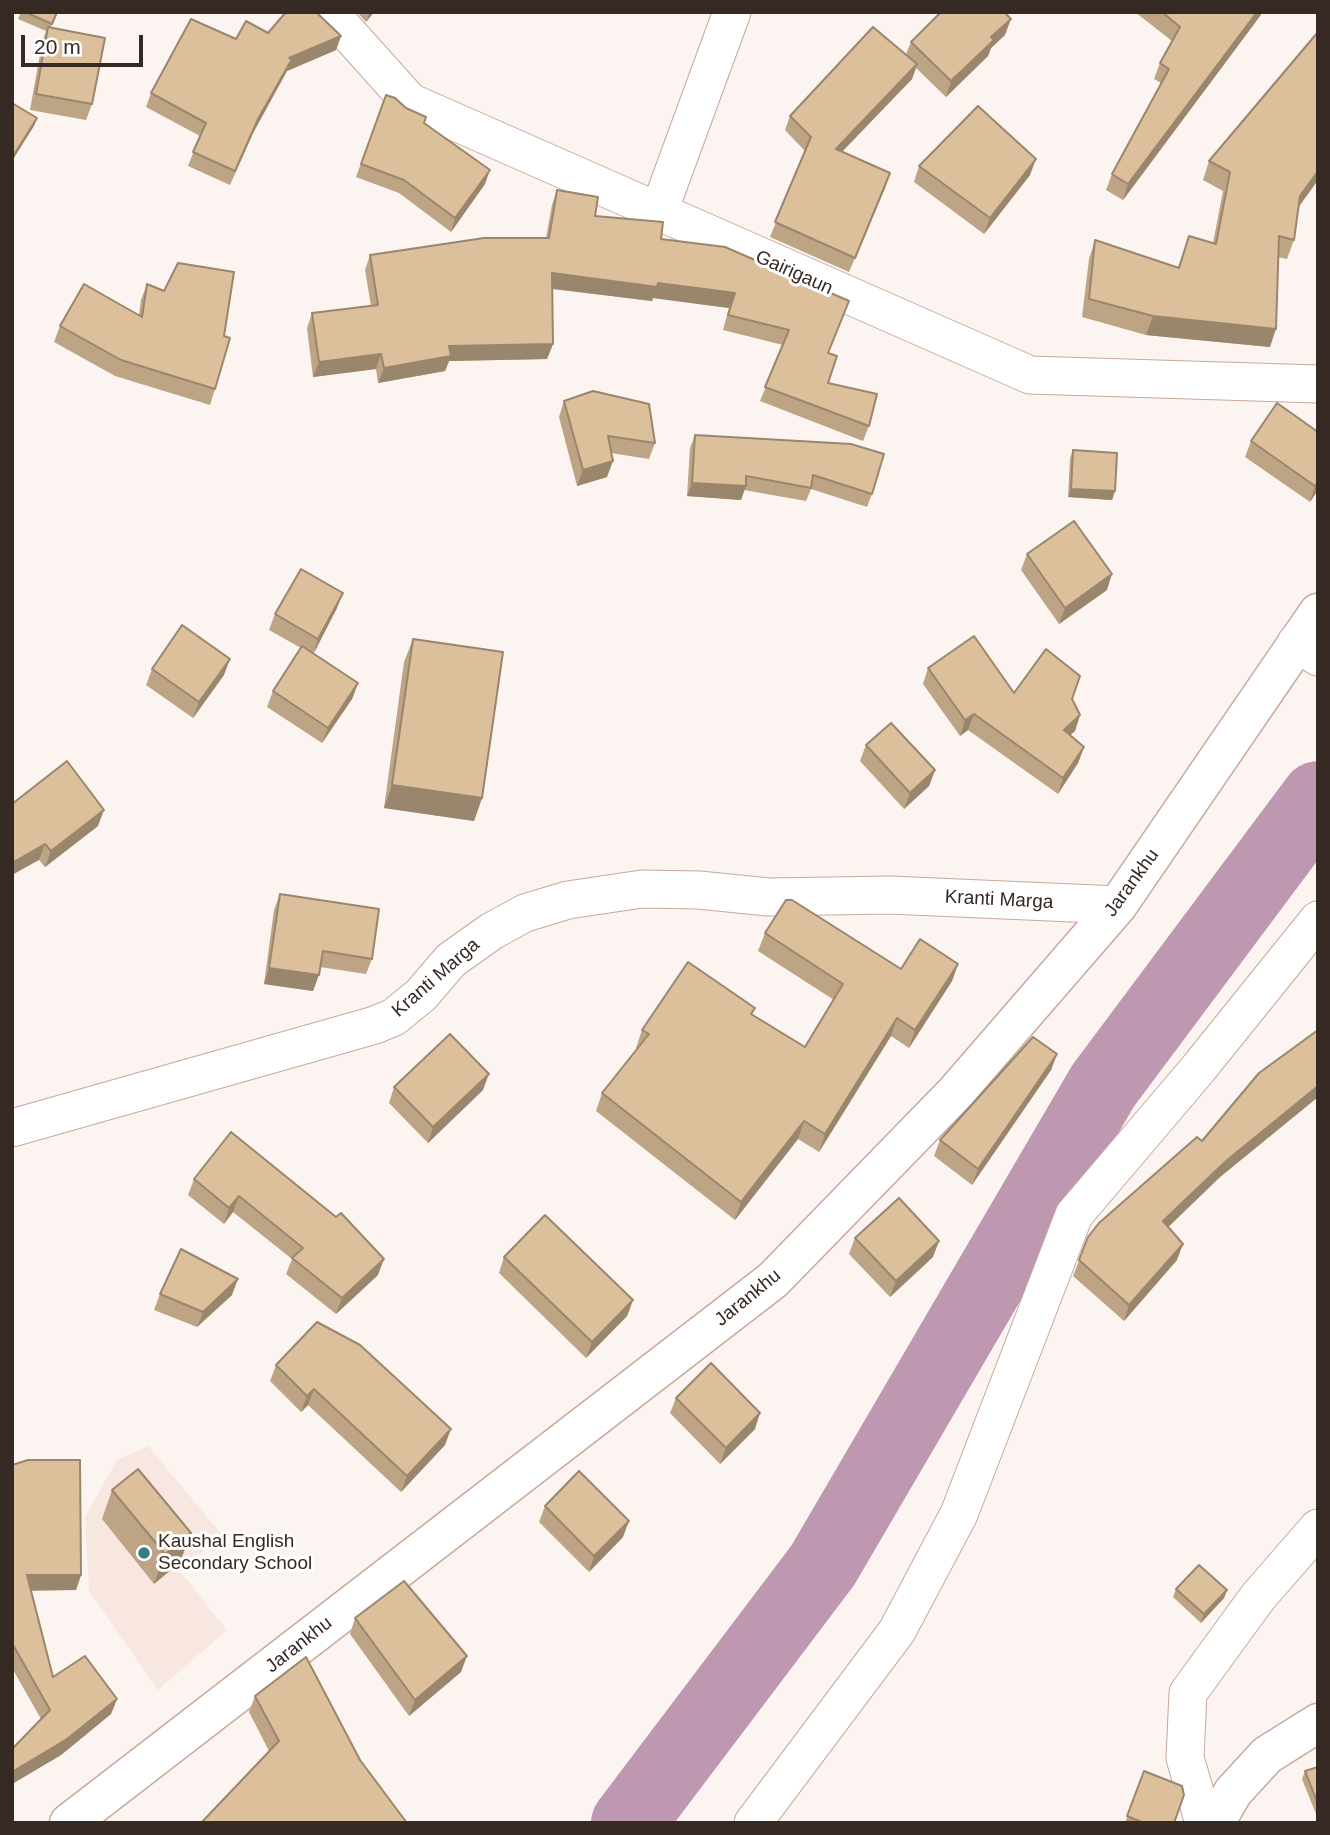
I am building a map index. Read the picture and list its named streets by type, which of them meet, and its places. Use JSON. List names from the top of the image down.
{
  "streets": {
    "street": ["Gairigaun", "Jarankhu", "Kranti Marga"]
  },
  "crossings": [
    ["Jarankhu", "Kranti Marga"]
  ],
  "places": ["Kaushal English Secondary School"],
  "scale_bar": "20 m"
}
